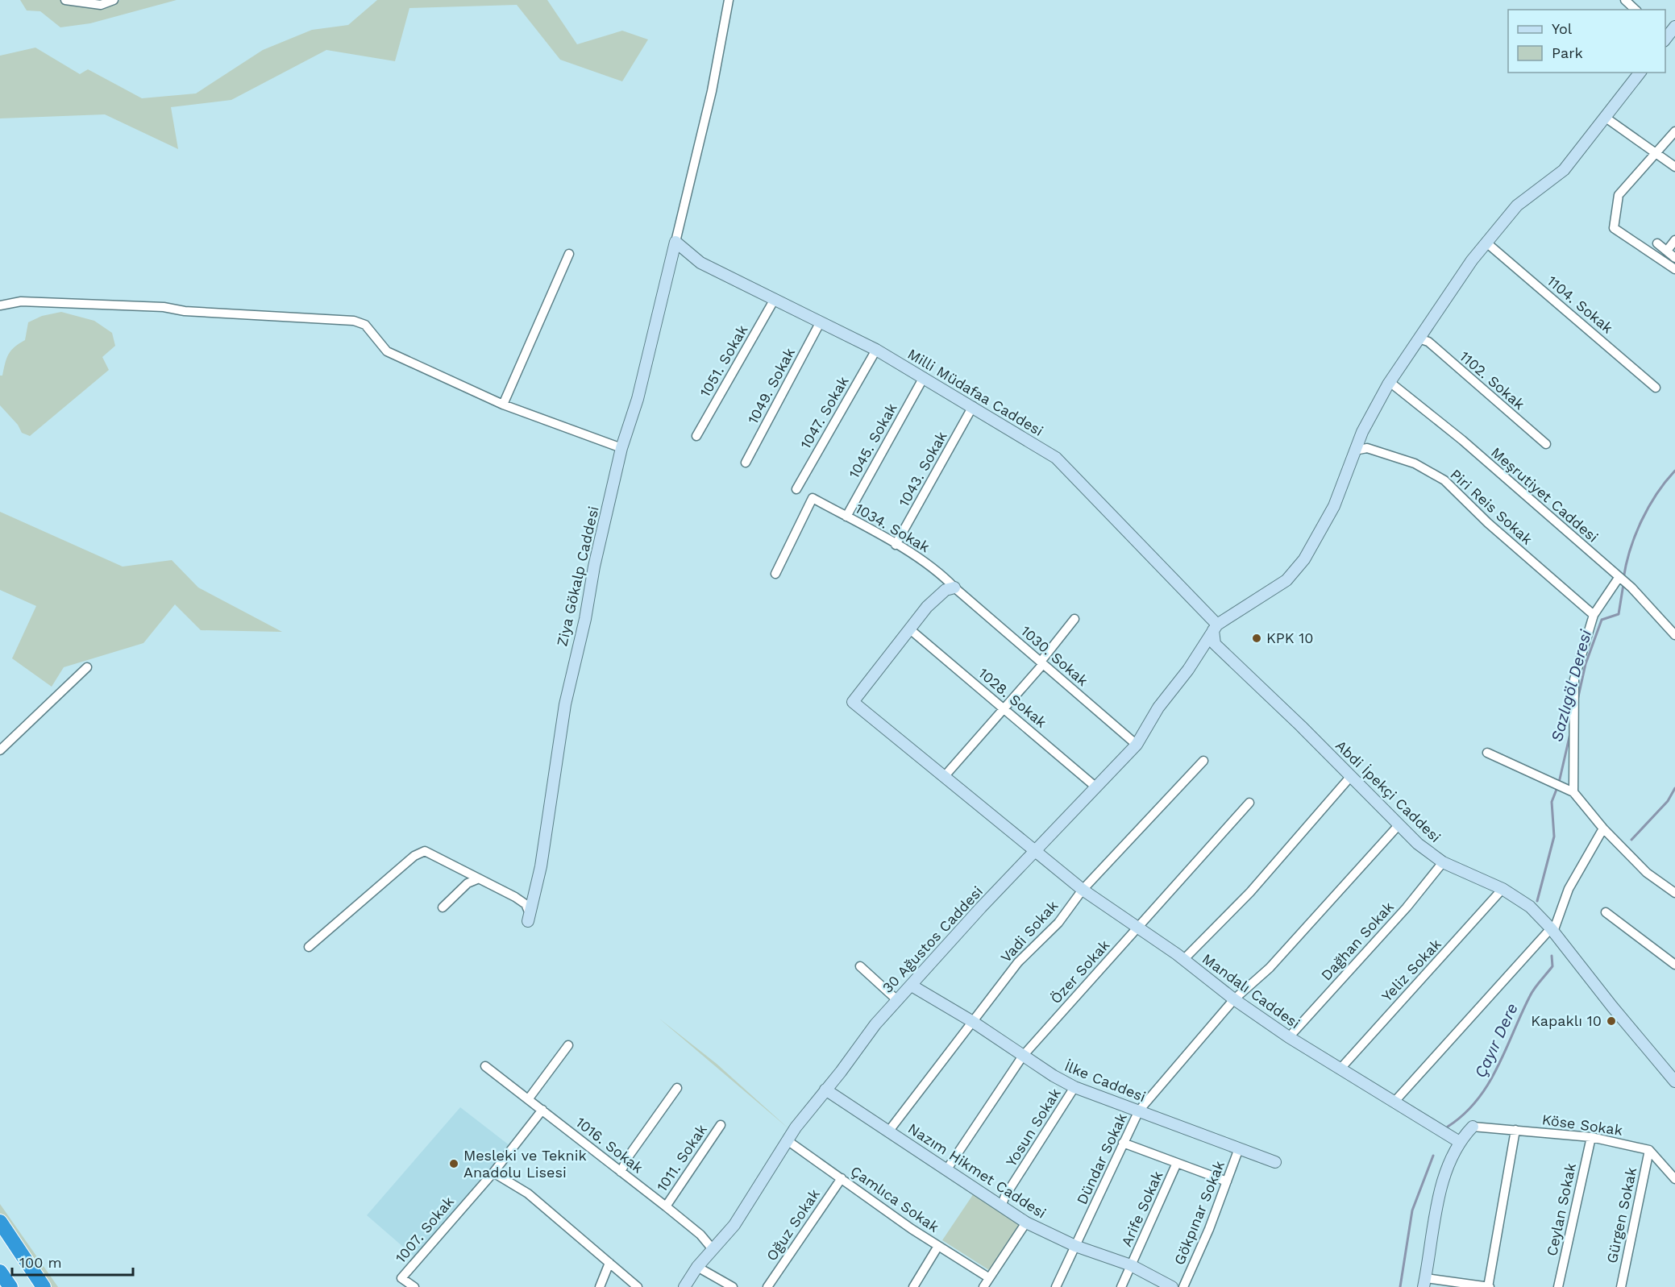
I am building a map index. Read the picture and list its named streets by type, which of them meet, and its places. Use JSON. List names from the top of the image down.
{
  "streets": {
    "street": [
      "1104. Sokak",
      "1051. Sokak",
      "1102. Sokak",
      "1049. Sokak",
      "Milli Müdafaa Caddesi",
      "1047. Sokak",
      "1045. Sokak",
      "1043. Sokak",
      "Meşrutiyet Caddesi",
      "Piri Reis Sokak",
      "1034. Sokak",
      "Ziya Gökalp Caddesi",
      "1030. Sokak",
      "1028. Sokak",
      "Abdi İpekçi Caddesi",
      "Vadi Sokak",
      "30 Ağustos Caddesi",
      "Dağhan Sokak",
      "Yeliz Sokak",
      "Özer Sokak",
      "Mandalı Caddesi",
      "İlke Caddesi",
      "Köse Sokak",
      "Yosun Sokak",
      "1016. Sokak",
      "1011. Sokak",
      "Dündar Sokak",
      "Nazım Hikmet Caddesi",
      "Çamlıca Sokak",
      "Arife Sokak",
      "Ceylan Sokak",
      "Gökpınar Sokak",
      "Gürgen Sokak",
      "Oğuz Sokak",
      "1007. Sokak"
    ]
  },
  "crossings": [
    ["1051. Sokak", "Milli Müdafaa Caddesi"],
    ["1049. Sokak", "Milli Müdafaa Caddesi"],
    ["Milli Müdafaa Caddesi", "1047. Sokak"],
    ["Milli Müdafaa Caddesi", "1045. Sokak"],
    ["Milli Müdafaa Caddesi", "1043. Sokak"],
    ["Milli Müdafaa Caddesi", "Ziya Gökalp Caddesi"],
    ["Milli Müdafaa Caddesi", "Abdi İpekçi Caddesi"],
    ["Milli Müdafaa Caddesi", "30 Ağustos Caddesi"],
    ["1045. Sokak", "1034. Sokak"],
    ["1043. Sokak", "1034. Sokak"],
    ["1034. Sokak", "1030. Sokak"],
    ["1030. Sokak", "30 Ağustos Caddesi"],
    ["1028. Sokak", "30 Ağustos Caddesi"],
    ["1028. Sokak", "Mandalı Caddesi"],
    ["Abdi İpekçi Caddesi", "30 Ağustos Caddesi"],
    ["Abdi İpekçi Caddesi", "Dağhan Sokak"],
    ["Abdi İpekçi Caddesi", "Yeliz Sokak"],
    ["Abdi İpekçi Caddesi", "Dündar Sokak"],
    ["Vadi Sokak", "Mandalı Caddesi"],
    ["Vadi Sokak", "İlke Caddesi"],
    ["Vadi Sokak", "Nazım Hikmet Caddesi"],
    ["30 Ağustos Caddesi", "Mandalı Caddesi"],
    ["30 Ağustos Caddesi", "İlke Caddesi"],
    ["30 Ağustos Caddesi", "1016. Sokak"],
    ["30 Ağustos Caddesi", "Nazım Hikmet Caddesi"],
    ["30 Ağustos Caddesi", "Çamlıca Sokak"],
    ["Dağhan Sokak", "Mandalı Caddesi"],
    ["Yeliz Sokak", "Mandalı Caddesi"],
    ["Özer Sokak", "Mandalı Caddesi"],
    ["Özer Sokak", "İlke Caddesi"],
    ["Özer Sokak", "Nazım Hikmet Caddesi"],
    ["Mandalı Caddesi", "Dündar Sokak"],
    ["İlke Caddesi", "Yosun Sokak"],
    ["İlke Caddesi", "Dündar Sokak"],
    ["İlke Caddesi", "Gökpınar Sokak"],
    ["Köse Sokak", "Ceylan Sokak"],
    ["Köse Sokak", "Gürgen Sokak"],
    ["Yosun Sokak", "Nazım Hikmet Caddesi"],
    ["1016. Sokak", "1011. Sokak"],
    ["1016. Sokak", "1007. Sokak"],
    ["Dündar Sokak", "Nazım Hikmet Caddesi"],
    ["Nazım Hikmet Caddesi", "Arife Sokak"],
    ["Çamlıca Sokak", "Oğuz Sokak"]
  ],
  "water": ["Sazlıgöl Deresi", "Çayır Dere"],
  "places": ["KPK 10", "Kapaklı 10", "Mesleki ve Teknik Anadolu Lisesi"],
  "legend": ["Yol", "Park"],
  "scale_bar": "100 m"
}
